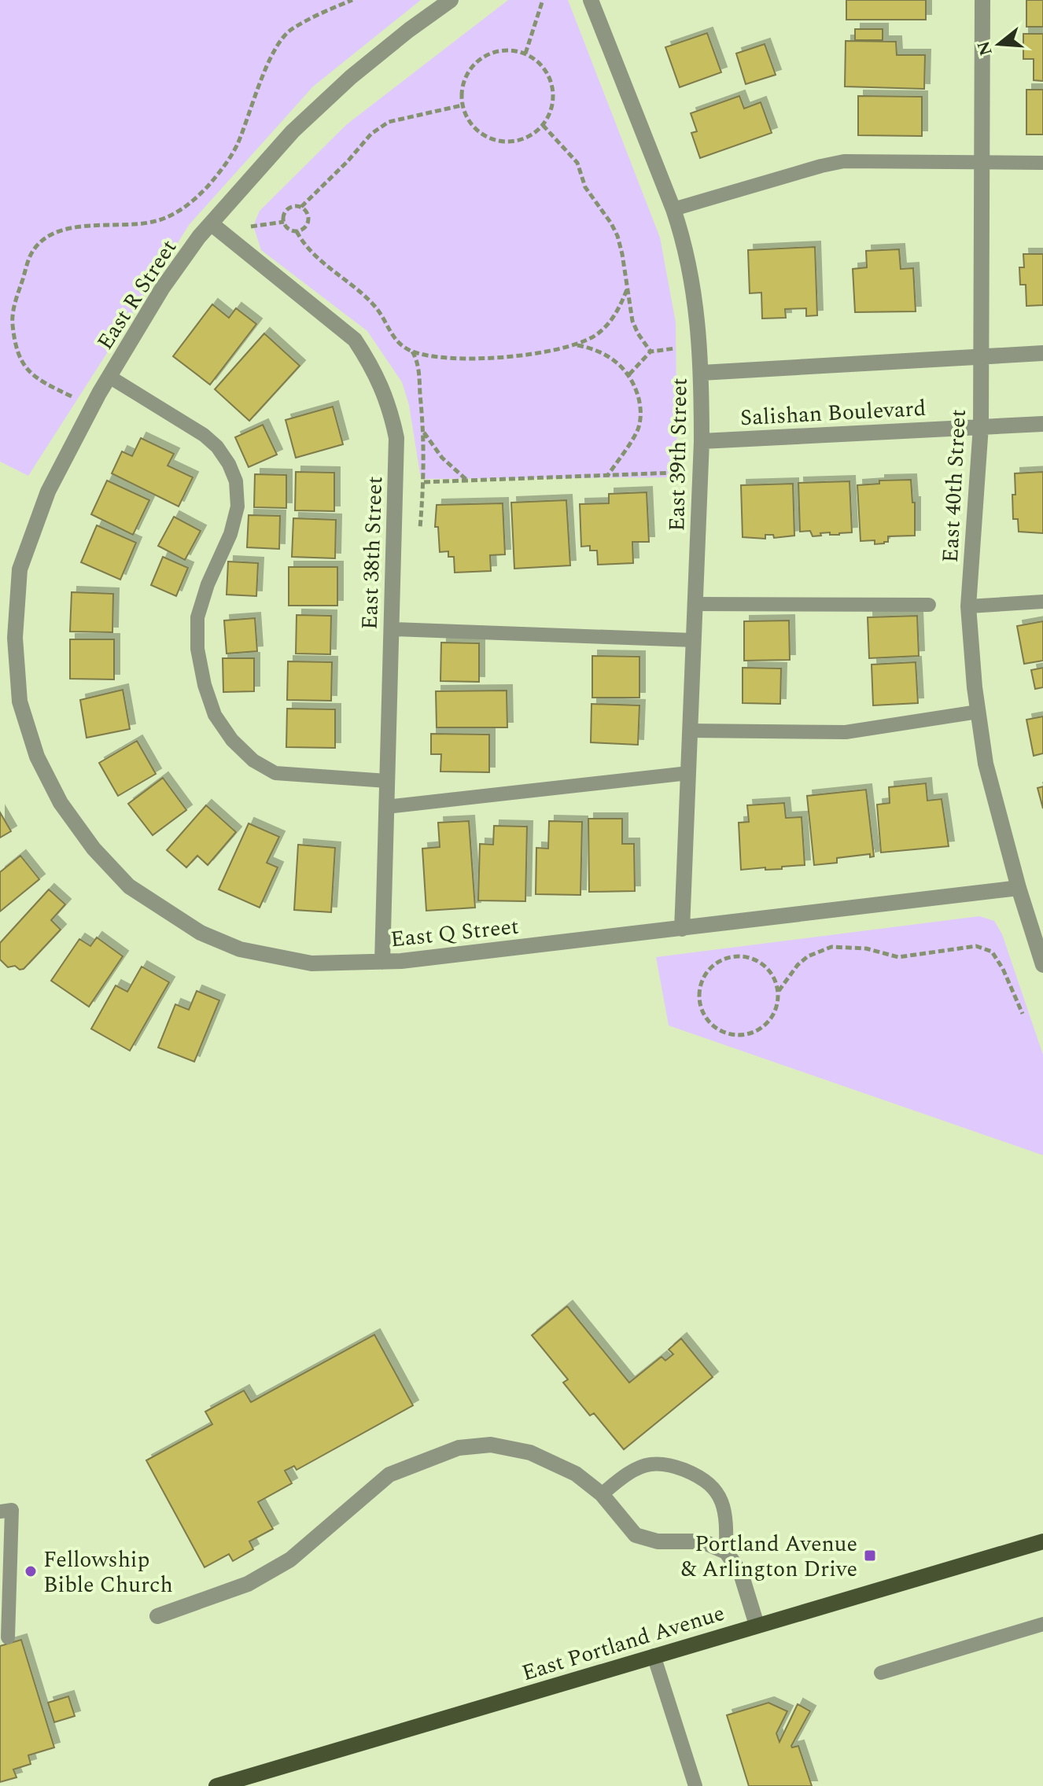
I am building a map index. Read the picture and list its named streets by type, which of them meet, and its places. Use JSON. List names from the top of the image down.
{
  "streets": {
    "main road": ["East Portland Avenue"],
    "street": [
      "East R Street",
      "Salishan Boulevard",
      "East 39th Street",
      "East 40th Street",
      "East 38th Street",
      "East Q Street"
    ]
  },
  "crossings": [
    ["East R Street", "East 38th Street"],
    ["East R Street", "East Q Street"],
    ["Salishan Boulevard", "East 39th Street"],
    ["Salishan Boulevard", "East 40th Street"],
    ["East 39th Street", "East Q Street"],
    ["East 40th Street", "East Q Street"],
    ["East 38th Street", "East Q Street"]
  ],
  "places": {
    "transit": ["Portland Avenue & Arlington Drive"],
    "other": ["Fellowship Bible Church"]
  },
  "north": "left"
}
